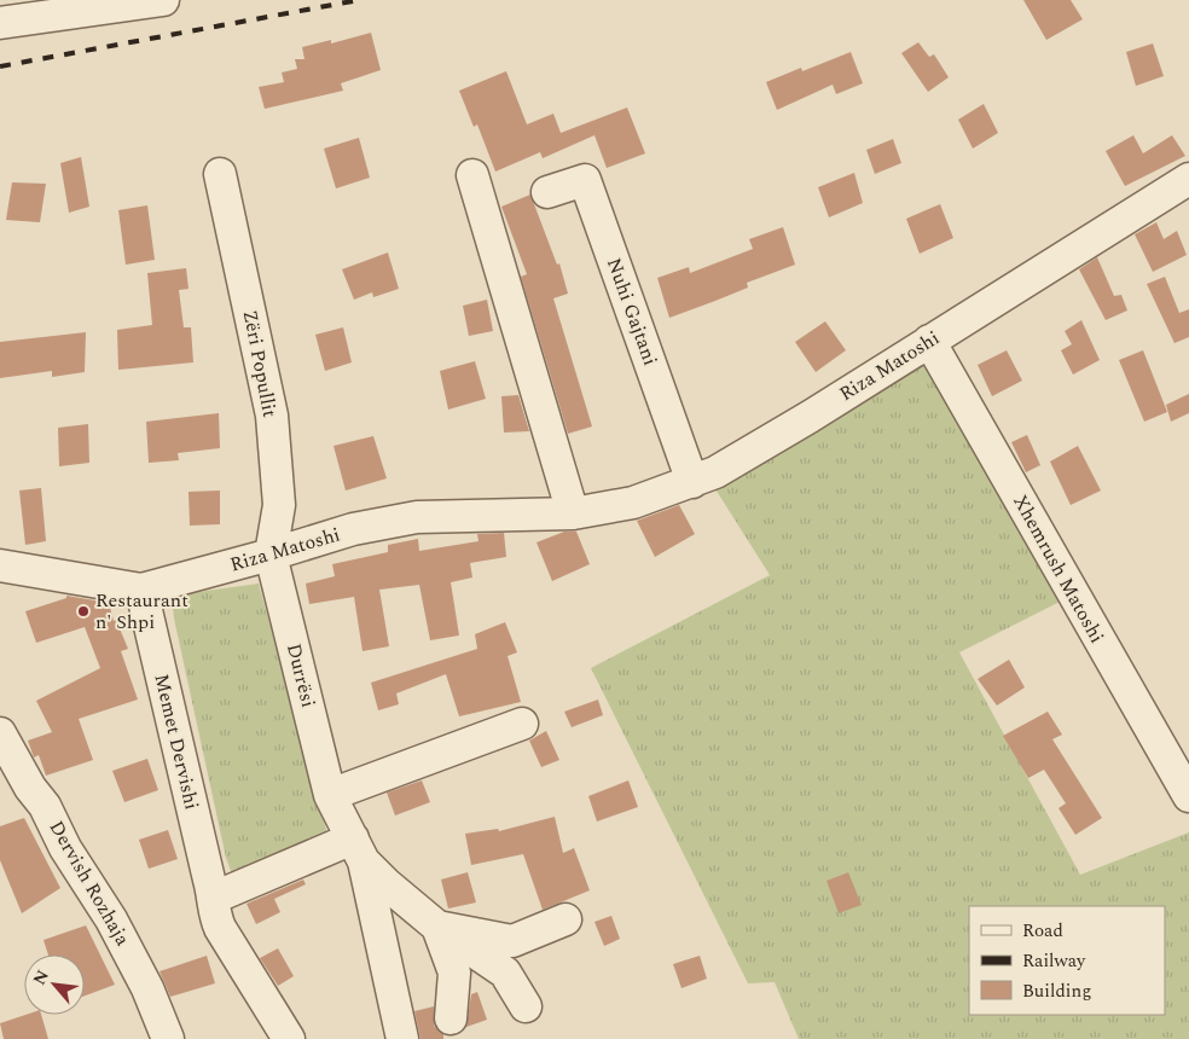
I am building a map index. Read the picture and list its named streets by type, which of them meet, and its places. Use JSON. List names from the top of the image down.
{
  "streets": {
    "street": [
      "Nuhi Gajtani",
      "Zëri Popullit",
      "Riza Matoshi",
      "Xhemrush Matoshi",
      "Durrësi",
      "Memet Dervishi",
      "Dervish Rozhaja"
    ]
  },
  "crossings": [
    ["Nuhi Gajtani", "Riza Matoshi"],
    ["Zëri Popullit", "Riza Matoshi"],
    ["Zëri Popullit", "Durrësi"],
    ["Riza Matoshi", "Xhemrush Matoshi"],
    ["Riza Matoshi", "Durrësi"],
    ["Riza Matoshi", "Memet Dervishi"]
  ],
  "places": ["Restaurant n' Shpi"],
  "legend": ["Road", "Railway", "Building"],
  "north": "top left"
}
